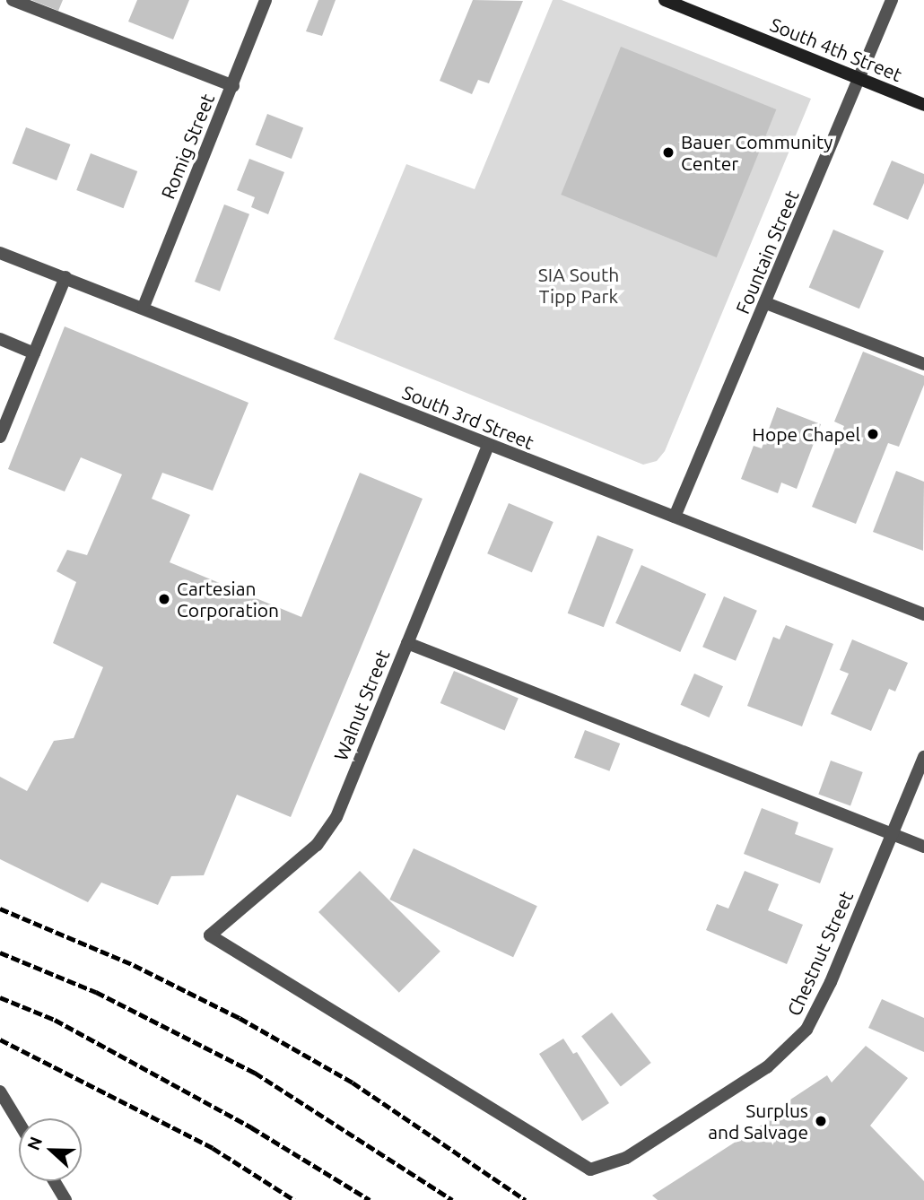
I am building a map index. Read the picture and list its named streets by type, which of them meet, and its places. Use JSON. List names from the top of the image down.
{
  "streets": {
    "main road": ["South 4th Street"],
    "street": [
      "Romig Street",
      "Fountain Street",
      "South 3rd Street",
      "Walnut Street",
      "Chestnut Street"
    ]
  },
  "crossings": [
    ["South 4th Street", "Fountain Street"],
    ["Romig Street", "South 3rd Street"],
    ["Fountain Street", "South 3rd Street"],
    ["South 3rd Street", "Walnut Street"],
    ["Walnut Street", "Chestnut Street"]
  ],
  "parks": ["SIA South Tipp Park"],
  "places": [
    "Bauer Community Center",
    "Hope Chapel",
    "Cartesian Corporation",
    "Surplus and Salvage"
  ],
  "north": "left"
}
